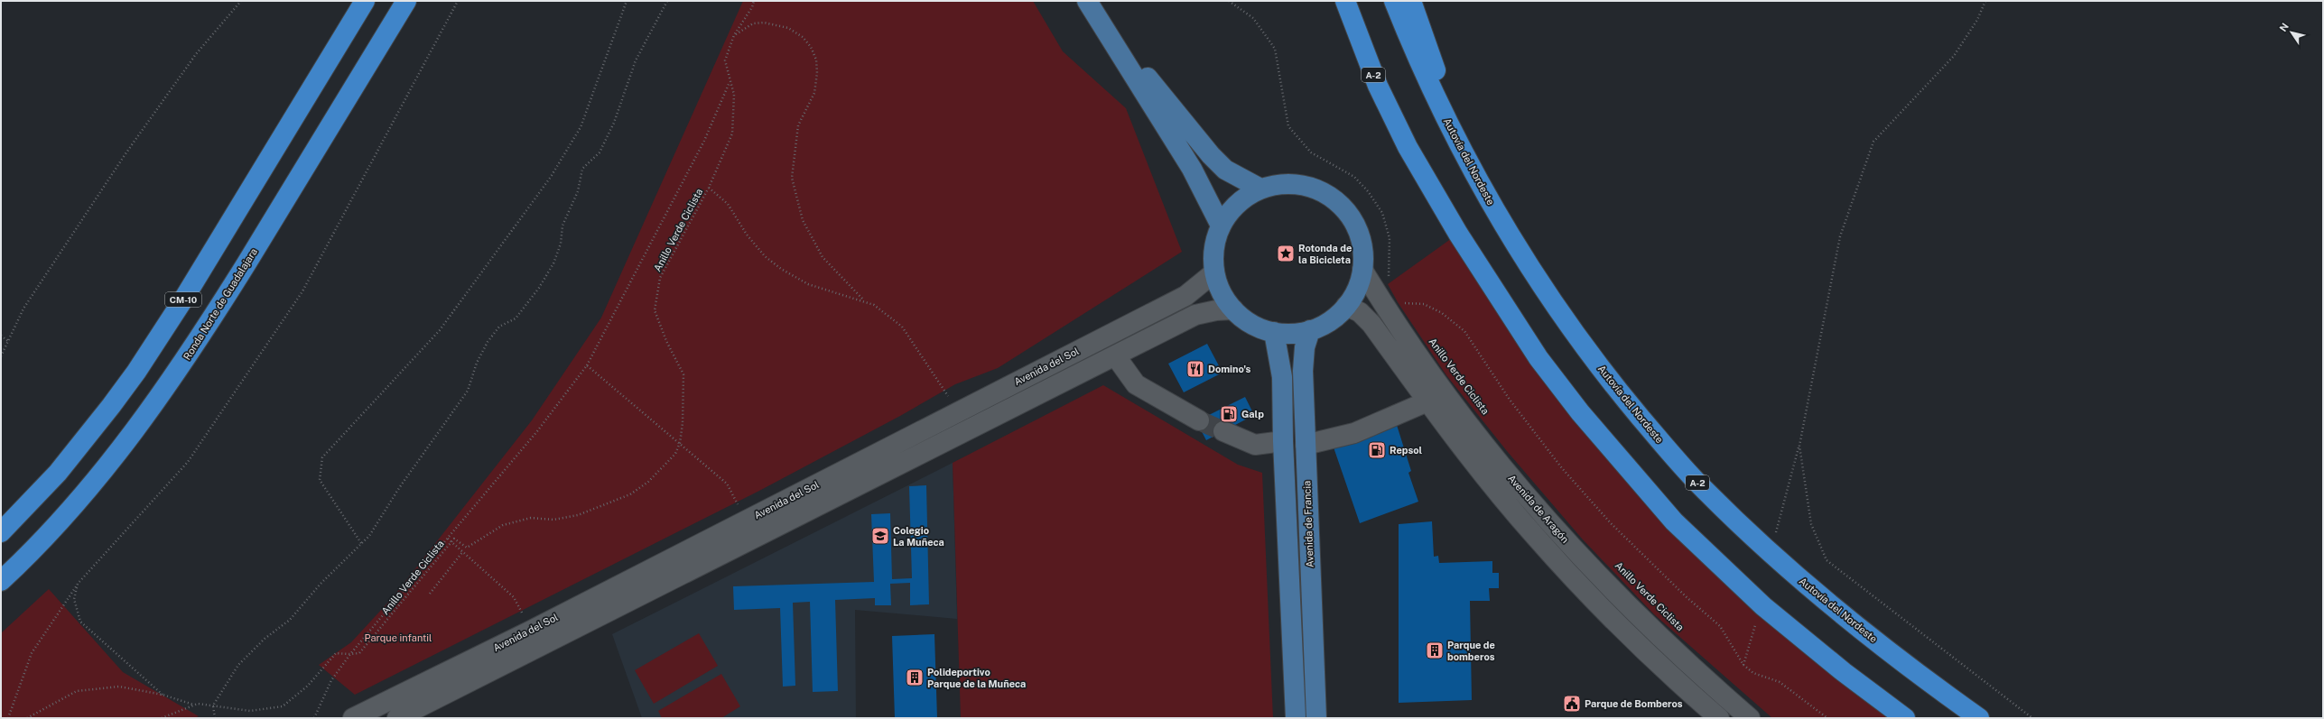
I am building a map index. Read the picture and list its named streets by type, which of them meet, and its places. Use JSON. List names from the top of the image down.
{
  "streets": {
    "highway": [
      "A-2",
      "Autovía del Nordeste",
      "CM-10",
      "Ronda Norte de Guadalajara"
    ],
    "main road": ["Avenida de Francia"],
    "street": ["Avenida del Sol", "Avenida de Aragón"],
    "path": ["Anillo Verde Ciclista"]
  },
  "parks": ["Parque infantil"],
  "places": {
    "place": ["Rotonda de la Bicicleta"],
    "restaurant": ["Domino's"],
    "fuel station": ["Galp", "Repsol"],
    "school or university": ["Colegio La Muñeca"],
    "building": ["Parque de bomberos", "Polideportivo Parque de la Muñeca"],
    "public building": ["Parque de Bomberos"]
  },
  "north": "top left"
}
